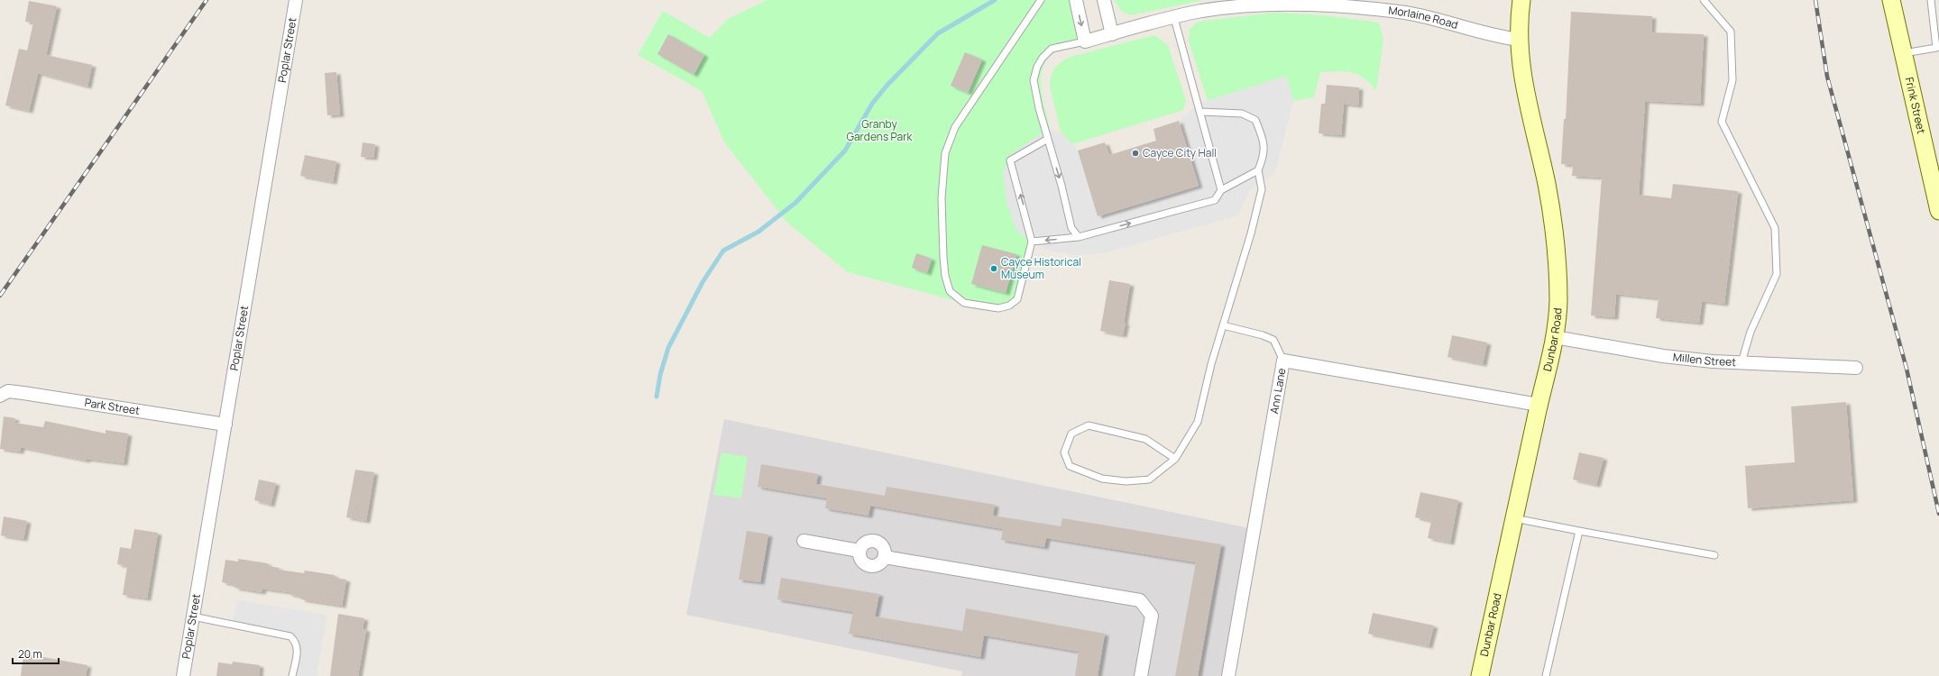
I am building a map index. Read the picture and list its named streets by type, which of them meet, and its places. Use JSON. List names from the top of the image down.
{
  "streets": {
    "street": [
      "Morlaine Road",
      "Poplar Street",
      "Frink Street",
      "Dunbar Road",
      "Millen Street",
      "Ann Lane",
      "Park Street"
    ]
  },
  "crossings": [
    ["Morlaine Road", "Dunbar Road"],
    ["Poplar Street", "Park Street"],
    ["Dunbar Road", "Millen Street"],
    ["Dunbar Road", "Ann Lane"]
  ],
  "parks": ["Granby Gardens Park"],
  "places": ["Cayce City Hall", "Cayce Historical Museum"],
  "scale_bar": "20 m"
}
